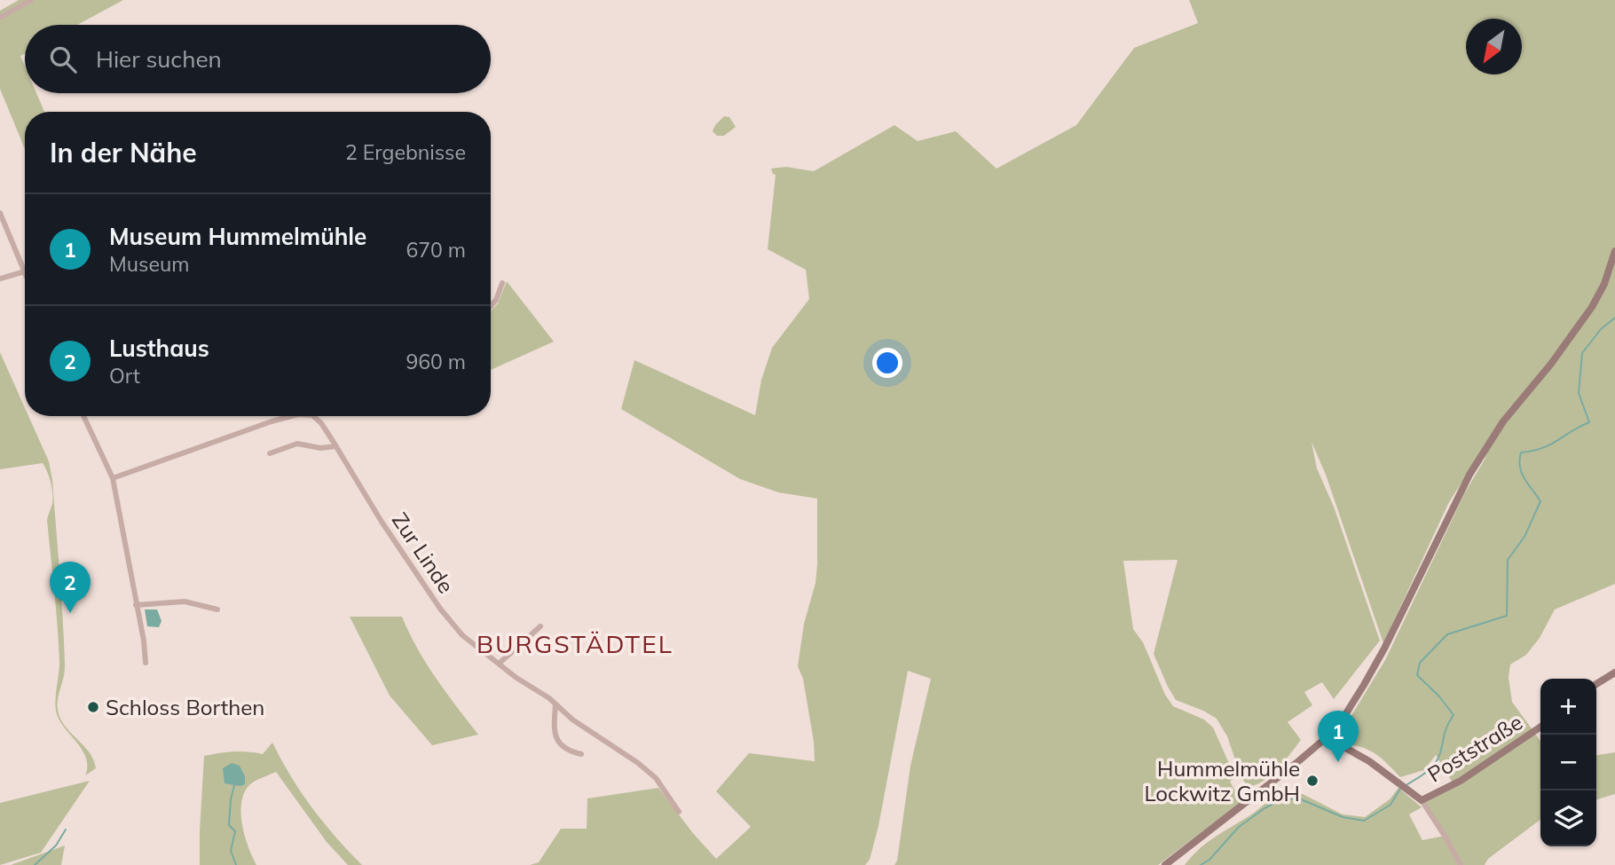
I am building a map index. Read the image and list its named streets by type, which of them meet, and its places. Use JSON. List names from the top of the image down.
{
  "streets": {
    "main road": ["Poststraße"],
    "street": ["Zur Linde"]
  },
  "districts": ["BURGSTÄDTEL"],
  "places": ["Schloss Borthen", "Hummelmühle Lockwitz GmbH"],
  "north": "bottom left",
  "page": {
    "search": "Hier suchen",
    "heading": ["In der Nähe", "2 Ergebnisse"],
    "list": [
      {
        "mark": "1",
        "name": "Museum Hummelmühle",
        "note": "Museum",
        "value": "670 m"
      },
      {
        "mark": "2",
        "name": "Lusthaus",
        "note": "Ort",
        "value": "960 m"
      }
    ],
    "pins": ["2", "1"],
    "map_buttons": ["+", "−"]
  }
}
